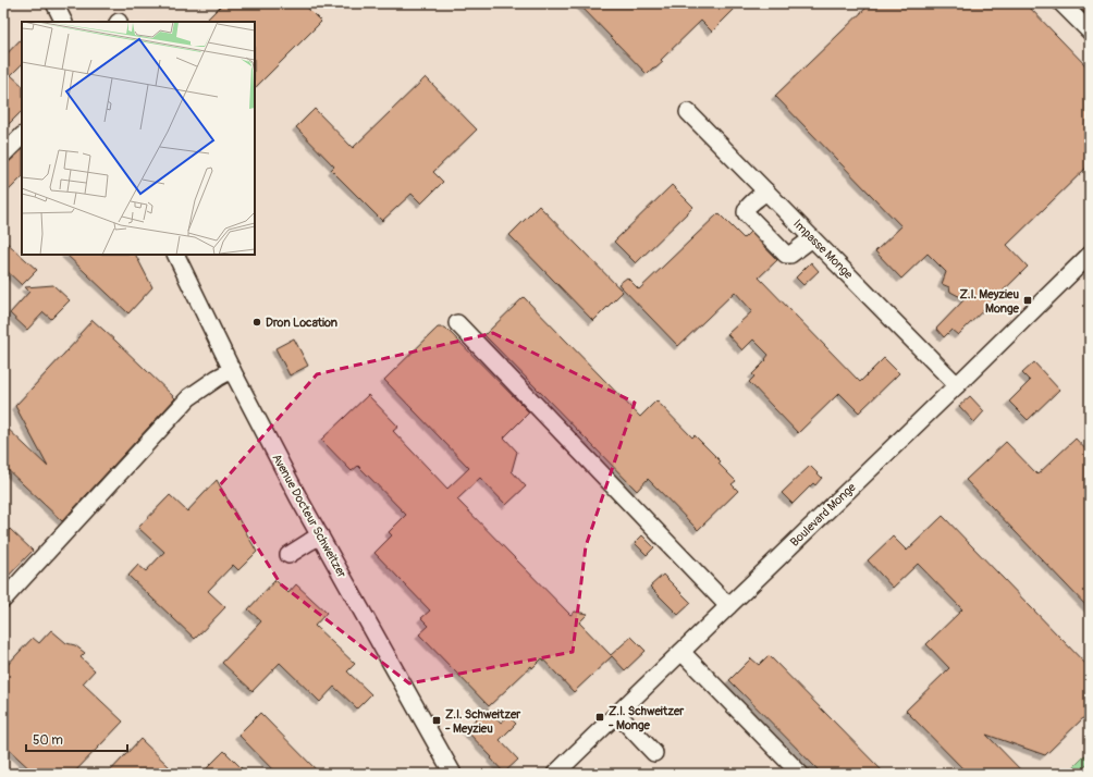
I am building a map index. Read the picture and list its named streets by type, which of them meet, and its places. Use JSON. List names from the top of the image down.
{
  "streets": {
    "street": ["Impasse Monge", "Boulevard Monge", "Avenue Docteur Schweitzer"]
  },
  "crossings": [
    ["Impasse Monge", "Boulevard Monge"]
  ],
  "places": {
    "transit": ["Z.I. Meyzieu Monge", "Z.I. Schweitzer - Monge", "Z.I. Schweitzer - Meyzieu"],
    "other": ["Dron Location"]
  },
  "scale_bar": "50 m"
}
